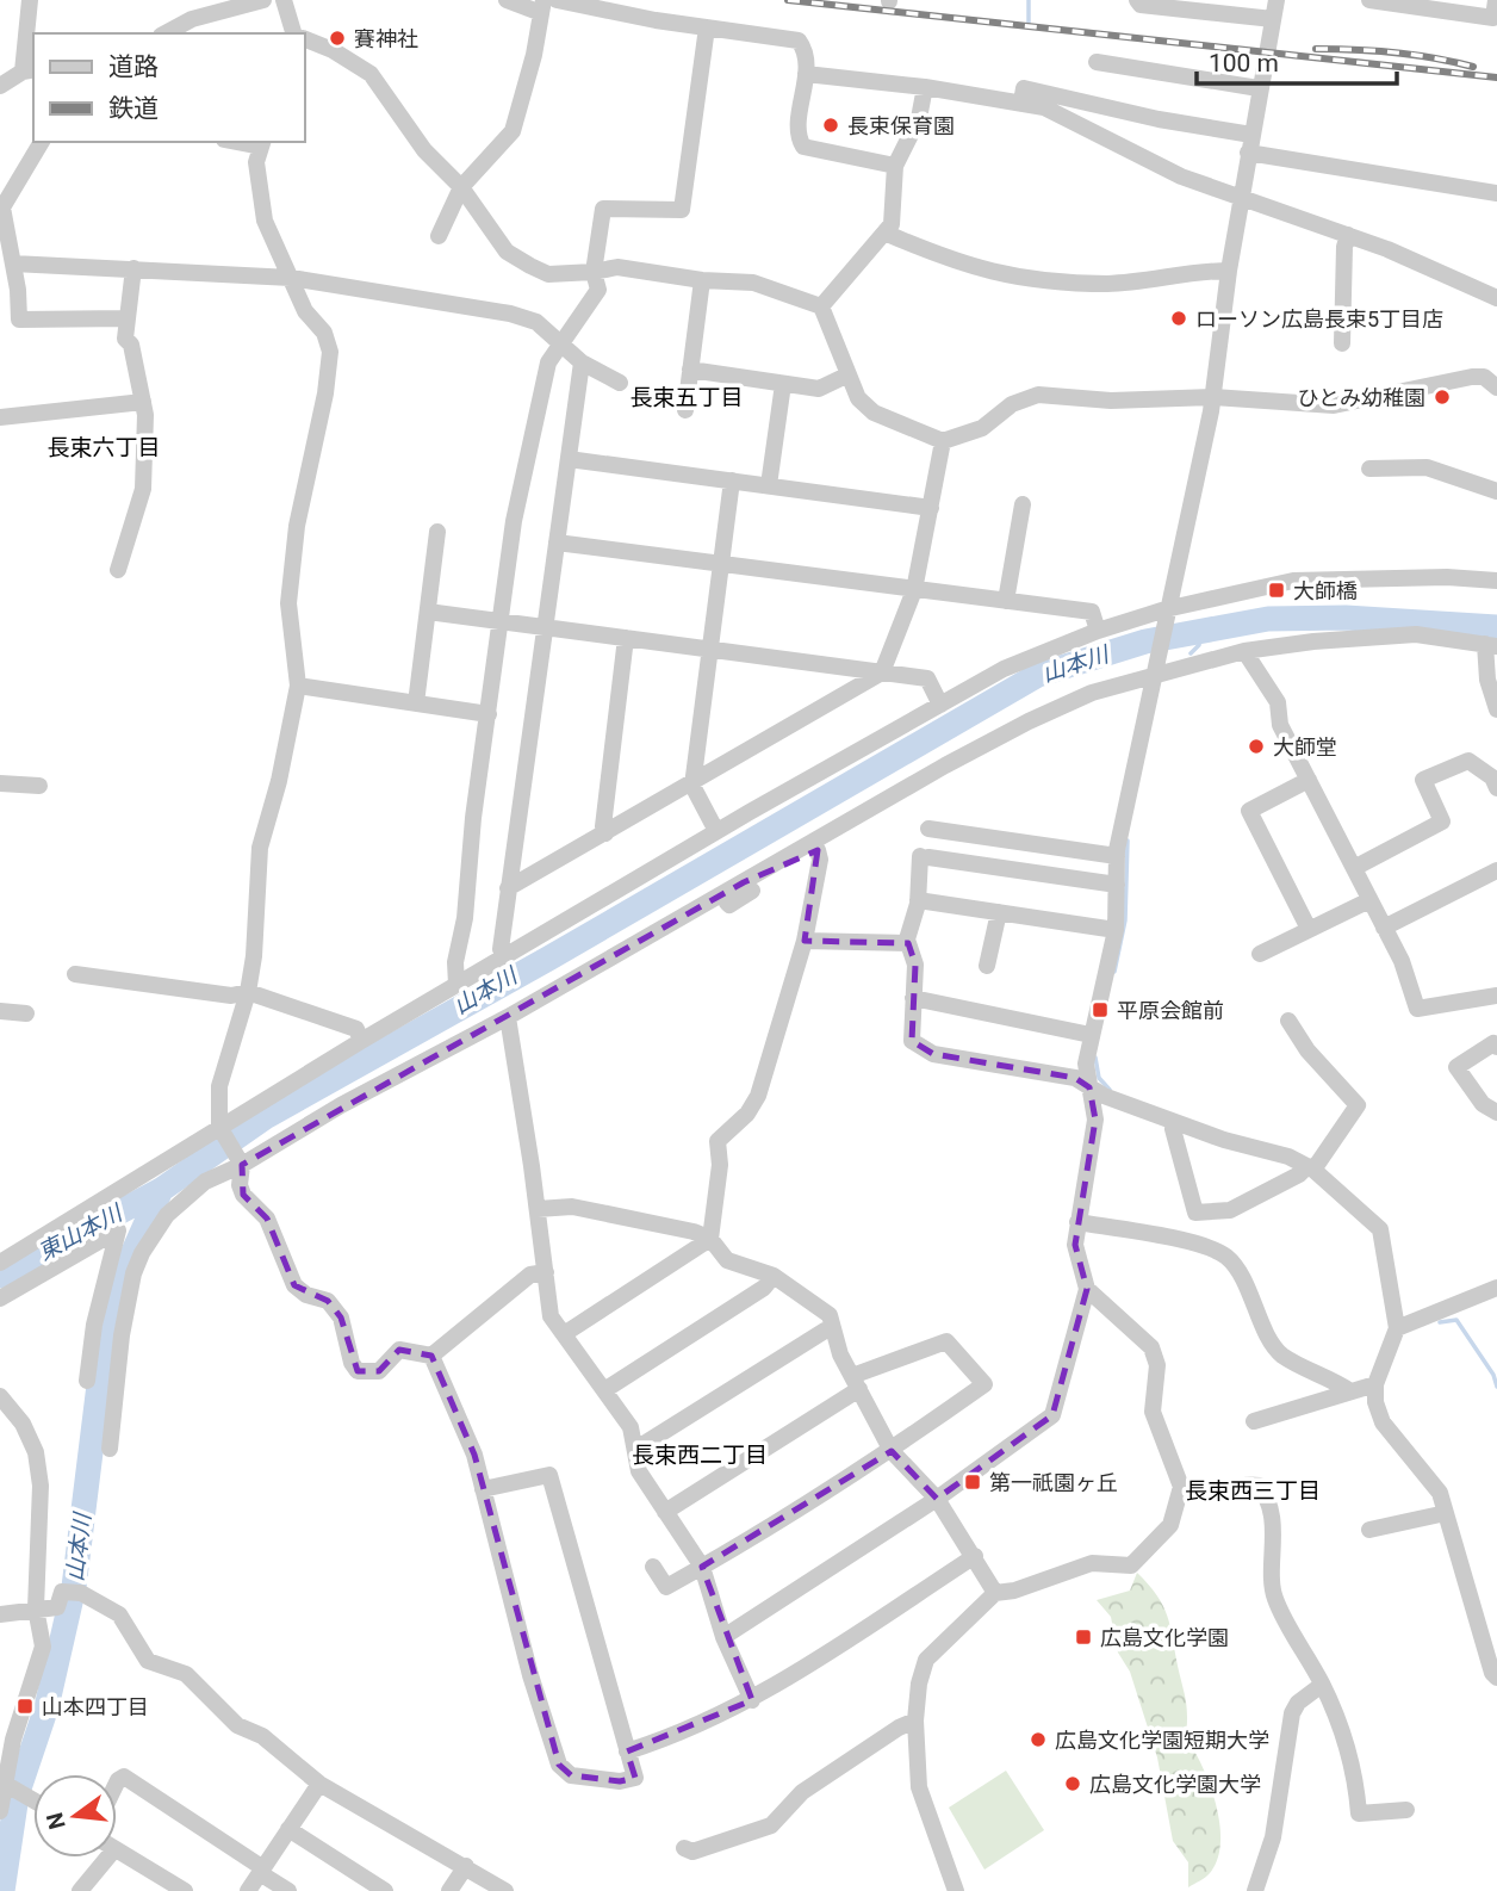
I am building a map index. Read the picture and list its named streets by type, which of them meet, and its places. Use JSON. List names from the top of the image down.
{
  "districts": [
    "長束五丁目",
    "長束六丁目",
    "長束西二丁目",
    "長束西三丁目"
  ],
  "water": ["山本川", "東山本川"],
  "places": {
    "other": [
      "賽神社",
      "長束保育園",
      "ローソン広島長束5丁目店",
      "ひとみ幼稚園",
      "大師堂",
      "広島文化学園短期大学",
      "広島文化学園大学"
    ],
    "transit": [
      "大師橋",
      "平原会館前",
      "第一祇園ヶ丘",
      "広島文化学園",
      "山本四丁目"
    ]
  },
  "legend": ["道路", "鉄道"],
  "scale_bar": "100 m",
  "north": "left"
}
